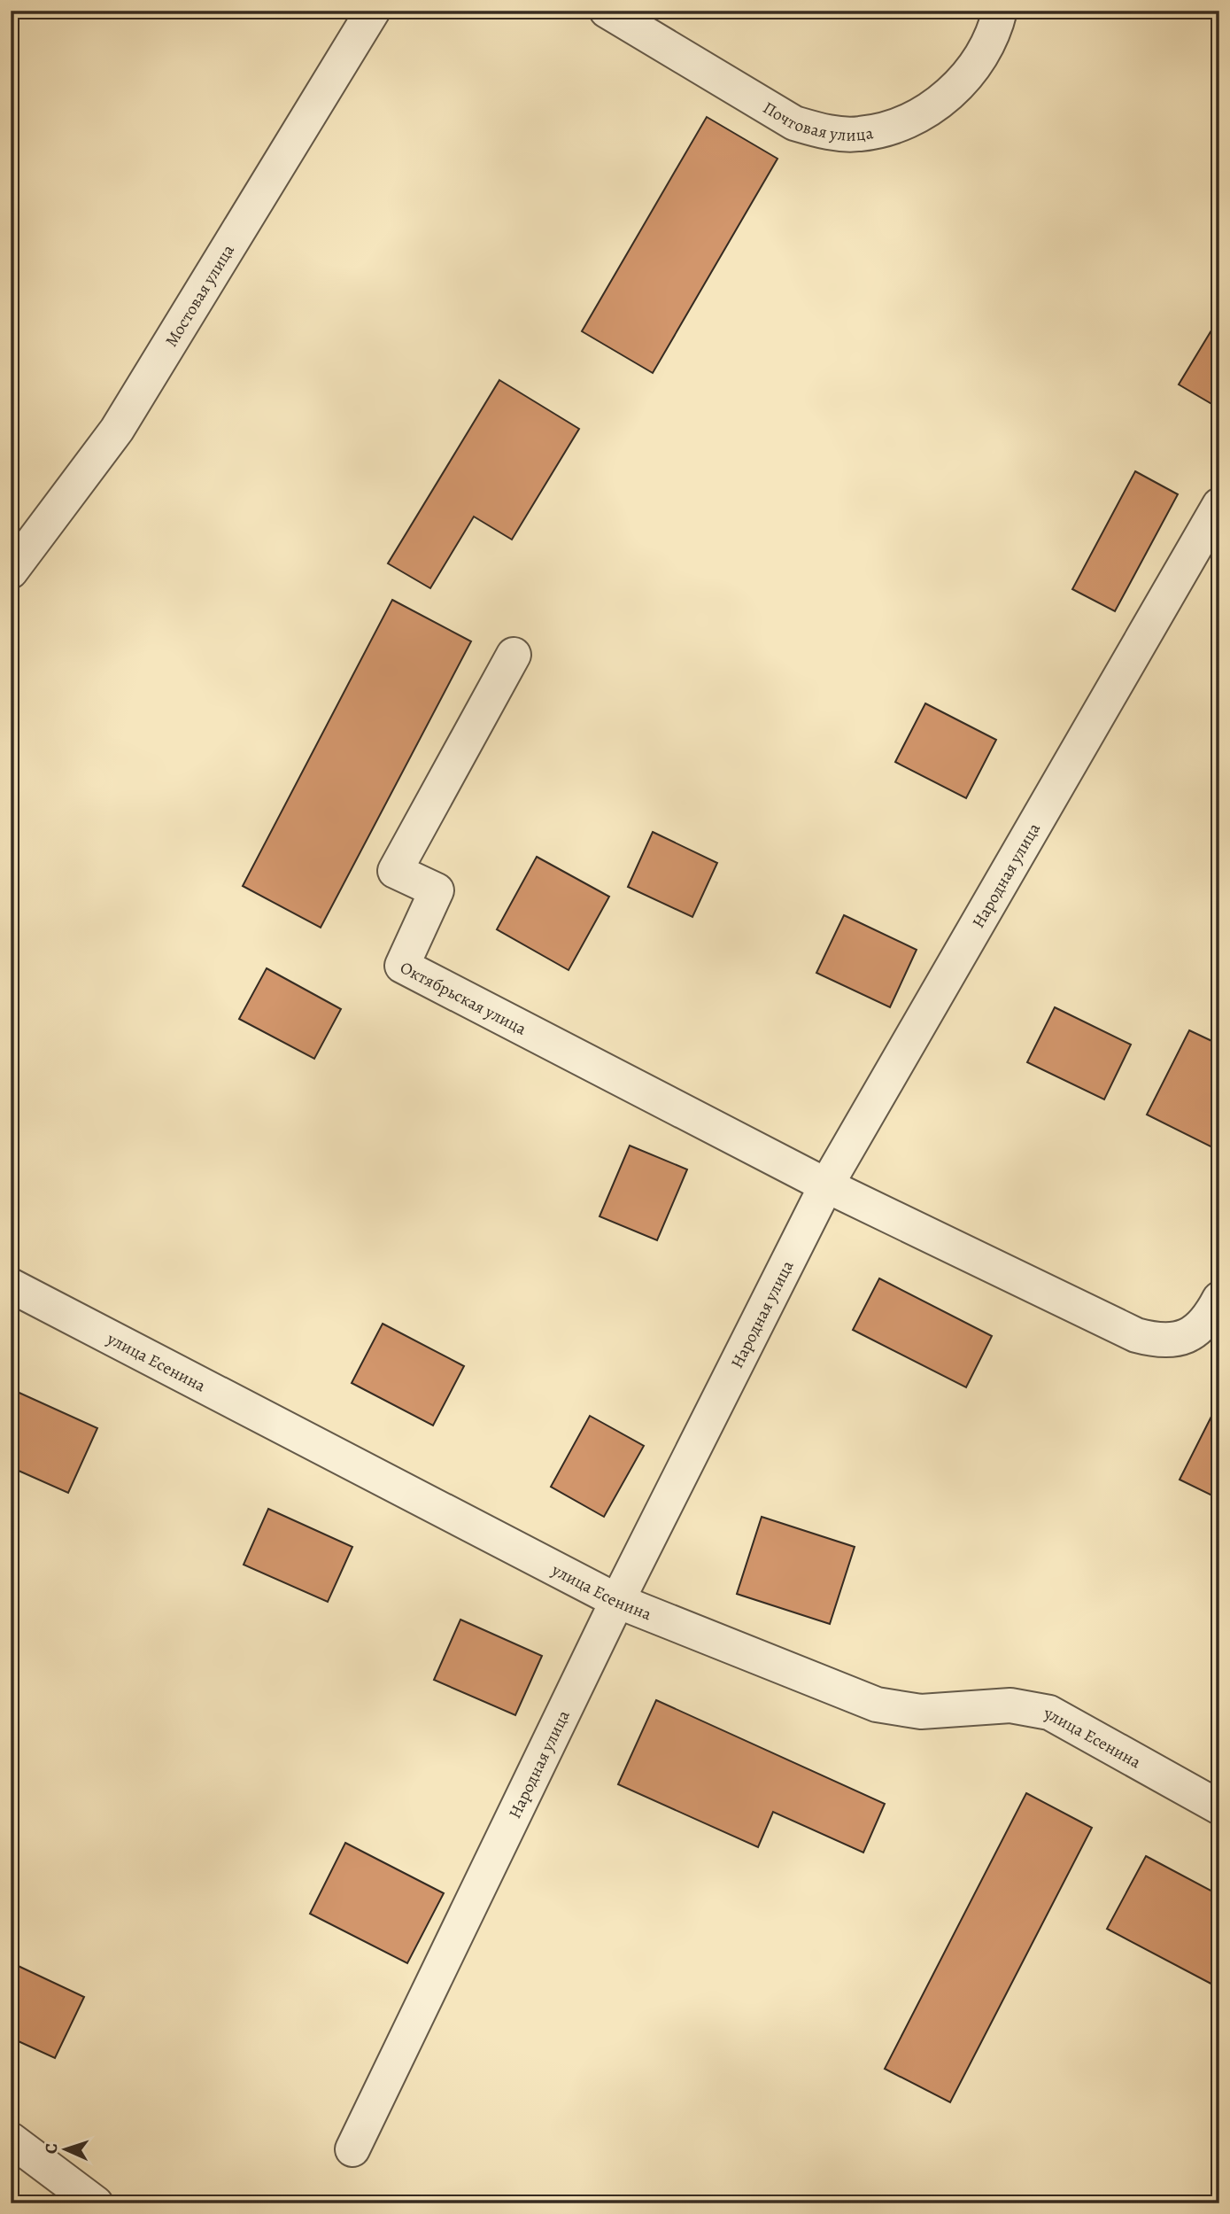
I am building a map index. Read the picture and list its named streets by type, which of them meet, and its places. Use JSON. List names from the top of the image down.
{
  "streets": {
    "street": [
      "Почтовая улица",
      "Мостовая улица",
      "Народная улица",
      "Октябрьская улица",
      "улица Есенина"
    ]
  },
  "crossings": [
    ["Народная улица", "Октябрьская улица"],
    ["Народная улица", "улица Есенина"]
  ],
  "north": "left"
}
